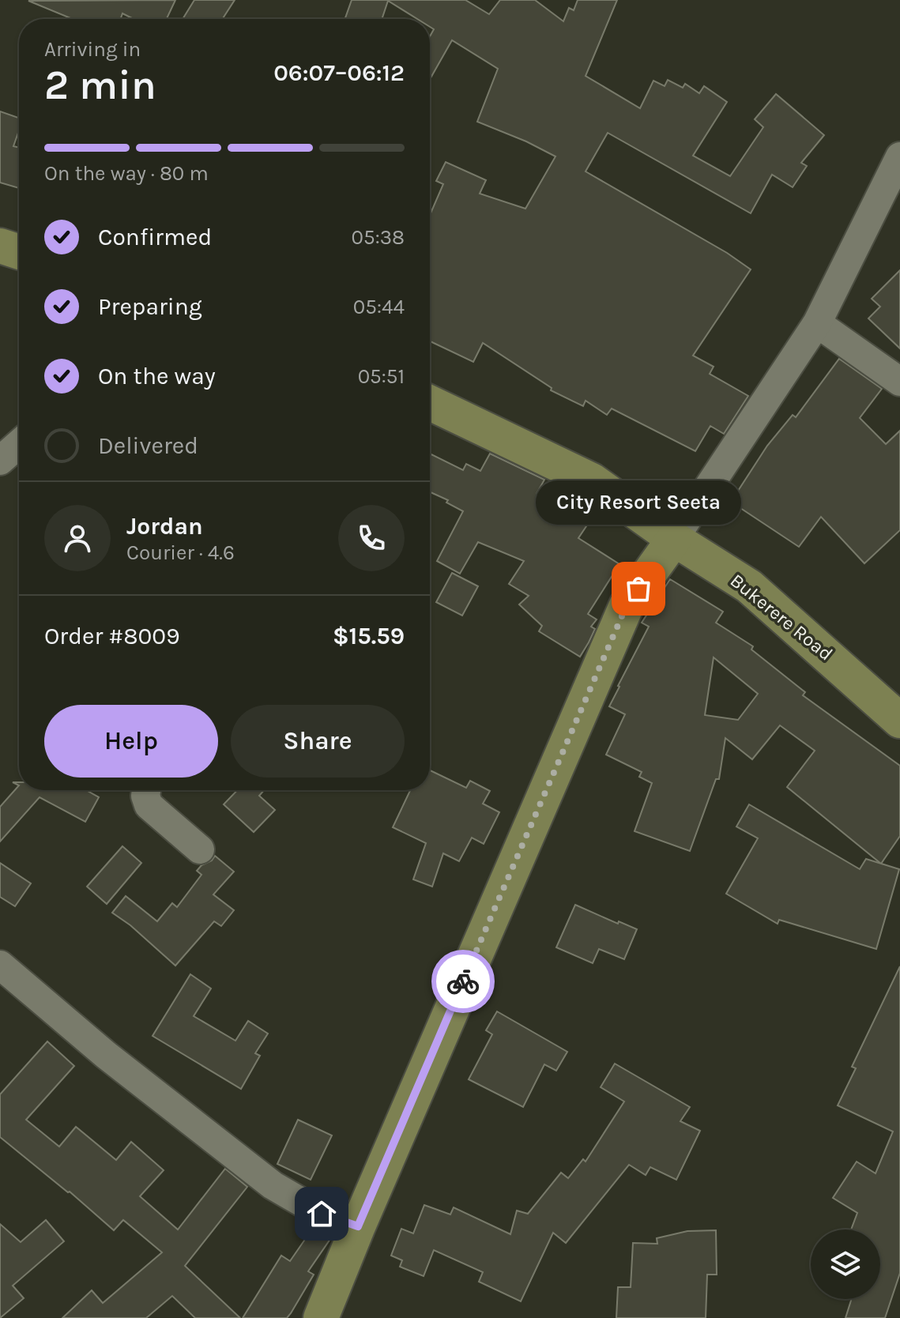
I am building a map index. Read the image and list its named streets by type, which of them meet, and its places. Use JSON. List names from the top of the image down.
{
  "streets": {
    "street": ["Bukerere Road"]
  },
  "places": ["City Resort Seeta"],
  "page": {
    "heading": ["2 min", "Arriving in", "06:07–06:12"],
    "panel": [
      "Jordan",
      "Courier · 4.6",
      "Order #8009",
      "$15.59"
    ],
    "bar": "On the way · 80 m",
    "list": [
      ["Confirmed", "05:38"],
      ["Preparing", "05:44"],
      ["On the way", "05:51"],
      "Delivered"
    ],
    "bubble": "City Resort Seeta",
    "buttons": ["Help", "Share"]
  }
}
